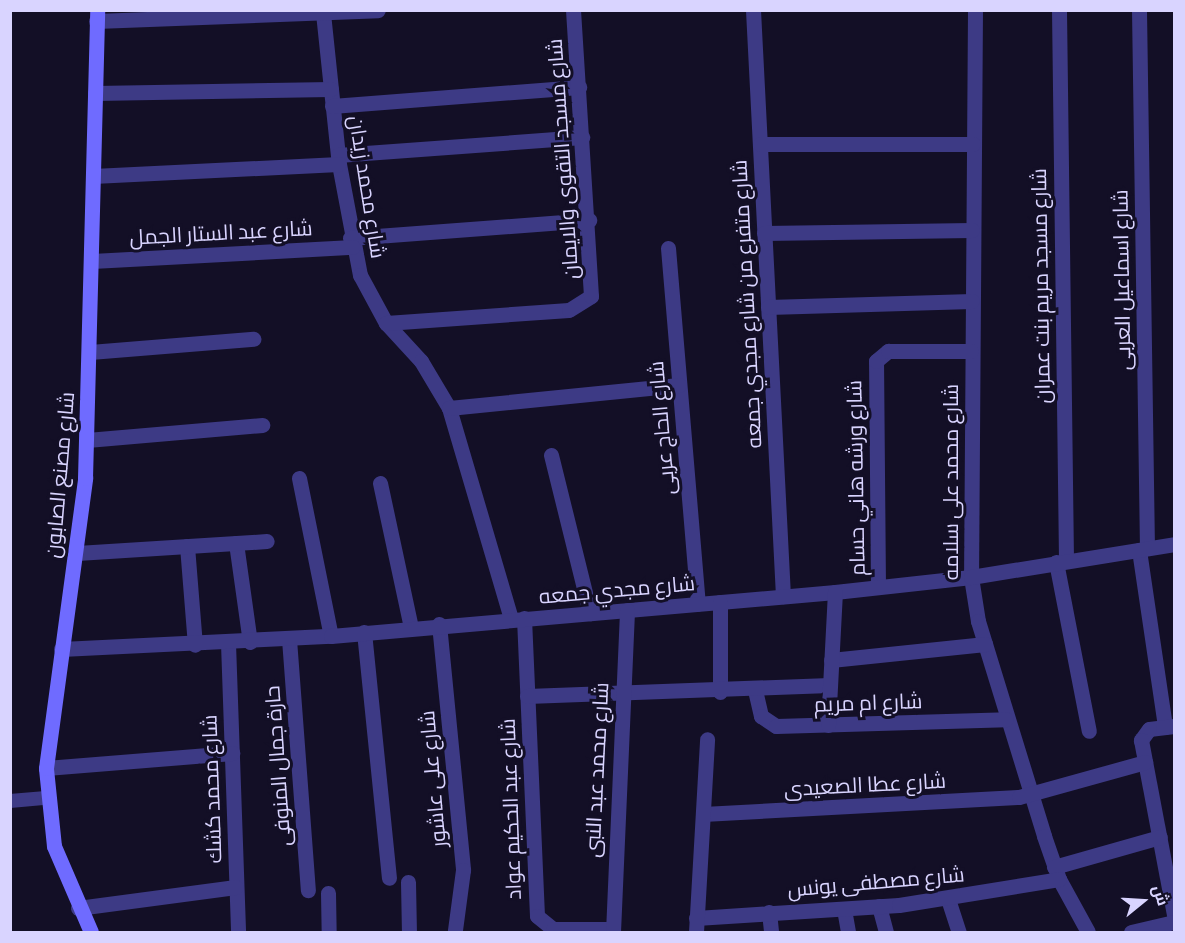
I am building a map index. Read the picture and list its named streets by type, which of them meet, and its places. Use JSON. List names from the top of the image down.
{
  "streets": {
    "street": [
      "شارع مسجد التقوى والايمان",
      "شارع محمد زيدان",
      "شارع عبد الستار الجمل",
      "شارع اسماعيل العربى",
      "شارع مسجد مريم بنت عمران",
      "شارع متفرع من شارع مجدي جمعه",
      "شارع الحاج عربى",
      "شارع مصنع الصابون",
      "شارع ورشه هاني حسام",
      "شارع محمد على سلامه",
      "شارع مجدي جمعه",
      "شارع ام مريم",
      "حارة جمال المنوفى",
      "شارع محمد عبد النبى",
      "شارع على عاشور",
      "شارع عطا الصعيدى",
      "شارع محمد كشك",
      "شارع عبد الحكيم عواد",
      "شارع مصطفى يونس"
    ]
  },
  "crossings": [
    ["شارع مسجد التقوى والايمان", "شارع محمد زيدان"],
    ["شارع مسجد التقوى والايمان", "شارع عبد الستار الجمل"],
    ["شارع محمد زيدان", "شارع عبد الستار الجمل"],
    ["شارع محمد زيدان", "شارع مجدي جمعه"],
    ["شارع محمد زيدان", "شارع عبد الحكيم عواد"],
    ["شارع عبد الستار الجمل", "شارع مصنع الصابون"],
    ["شارع اسماعيل العربى", "شارع مجدي جمعه"],
    ["شارع مسجد مريم بنت عمران", "شارع مجدي جمعه"],
    ["شارع متفرع من شارع مجدي جمعه", "شارع مجدي جمعه"],
    ["شارع الحاج عربى", "شارع مجدي جمعه"],
    ["شارع مصنع الصابون", "شارع مجدي جمعه"],
    ["شارع ورشه هاني حسام", "شارع محمد على سلامه"],
    ["شارع ورشه هاني حسام", "شارع مجدي جمعه"],
    ["شارع محمد على سلامه", "شارع مجدي جمعه"],
    ["شارع محمد على سلامه", "شارع ام مريم"],
    ["شارع محمد على سلامه", "شارع عطا الصعيدى"],
    ["شارع محمد على سلامه", "شارع مصطفى يونس"],
    ["شارع مجدي جمعه", "حارة جمال المنوفى"],
    ["شارع مجدي جمعه", "شارع محمد عبد النبى"],
    ["شارع مجدي جمعه", "شارع على عاشور"],
    ["شارع مجدي جمعه", "شارع محمد كشك"],
    ["شارع مجدي جمعه", "شارع عبد الحكيم عواد"],
    ["شارع محمد عبد النبى", "شارع عبد الحكيم عواد"]
  ],
  "north": "right"
}
